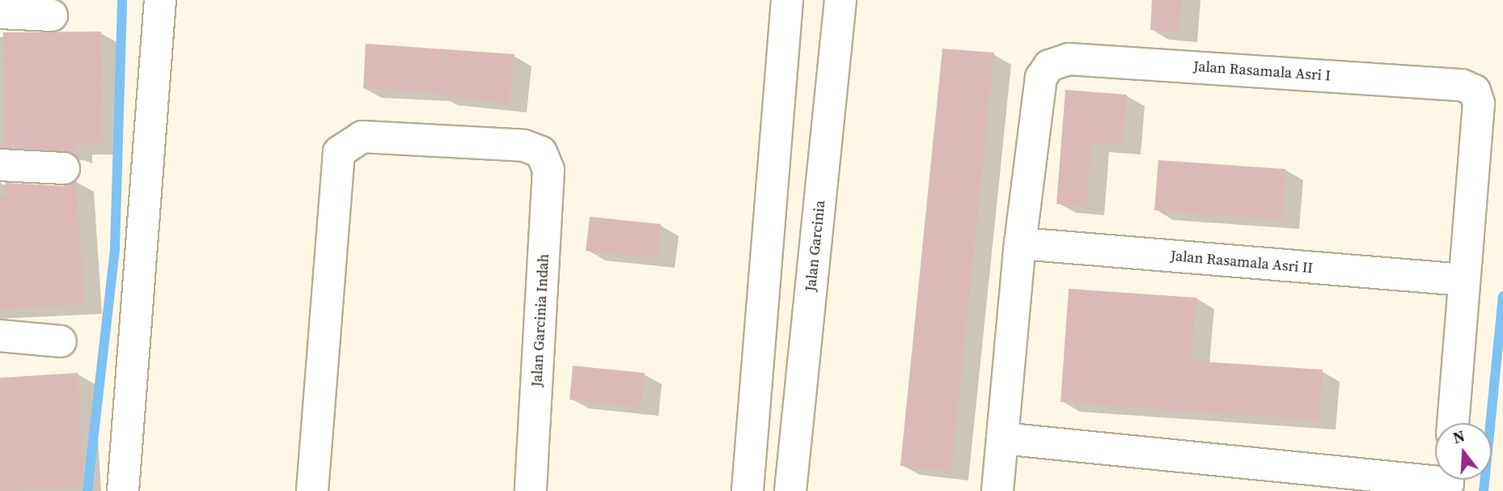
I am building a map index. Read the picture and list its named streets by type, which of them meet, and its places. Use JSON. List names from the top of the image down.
{
  "streets": {
    "street": [
      "Jalan Rasamala Asri I",
      "Jalan Garcinia",
      "Jalan Rasamala Asri II",
      "Jalan Garcinia Indah"
    ]
  },
  "crossings": [
    ["Jalan Rasamala Asri I", "Jalan Rasamala Asri II"]
  ],
  "north": "top"
}
